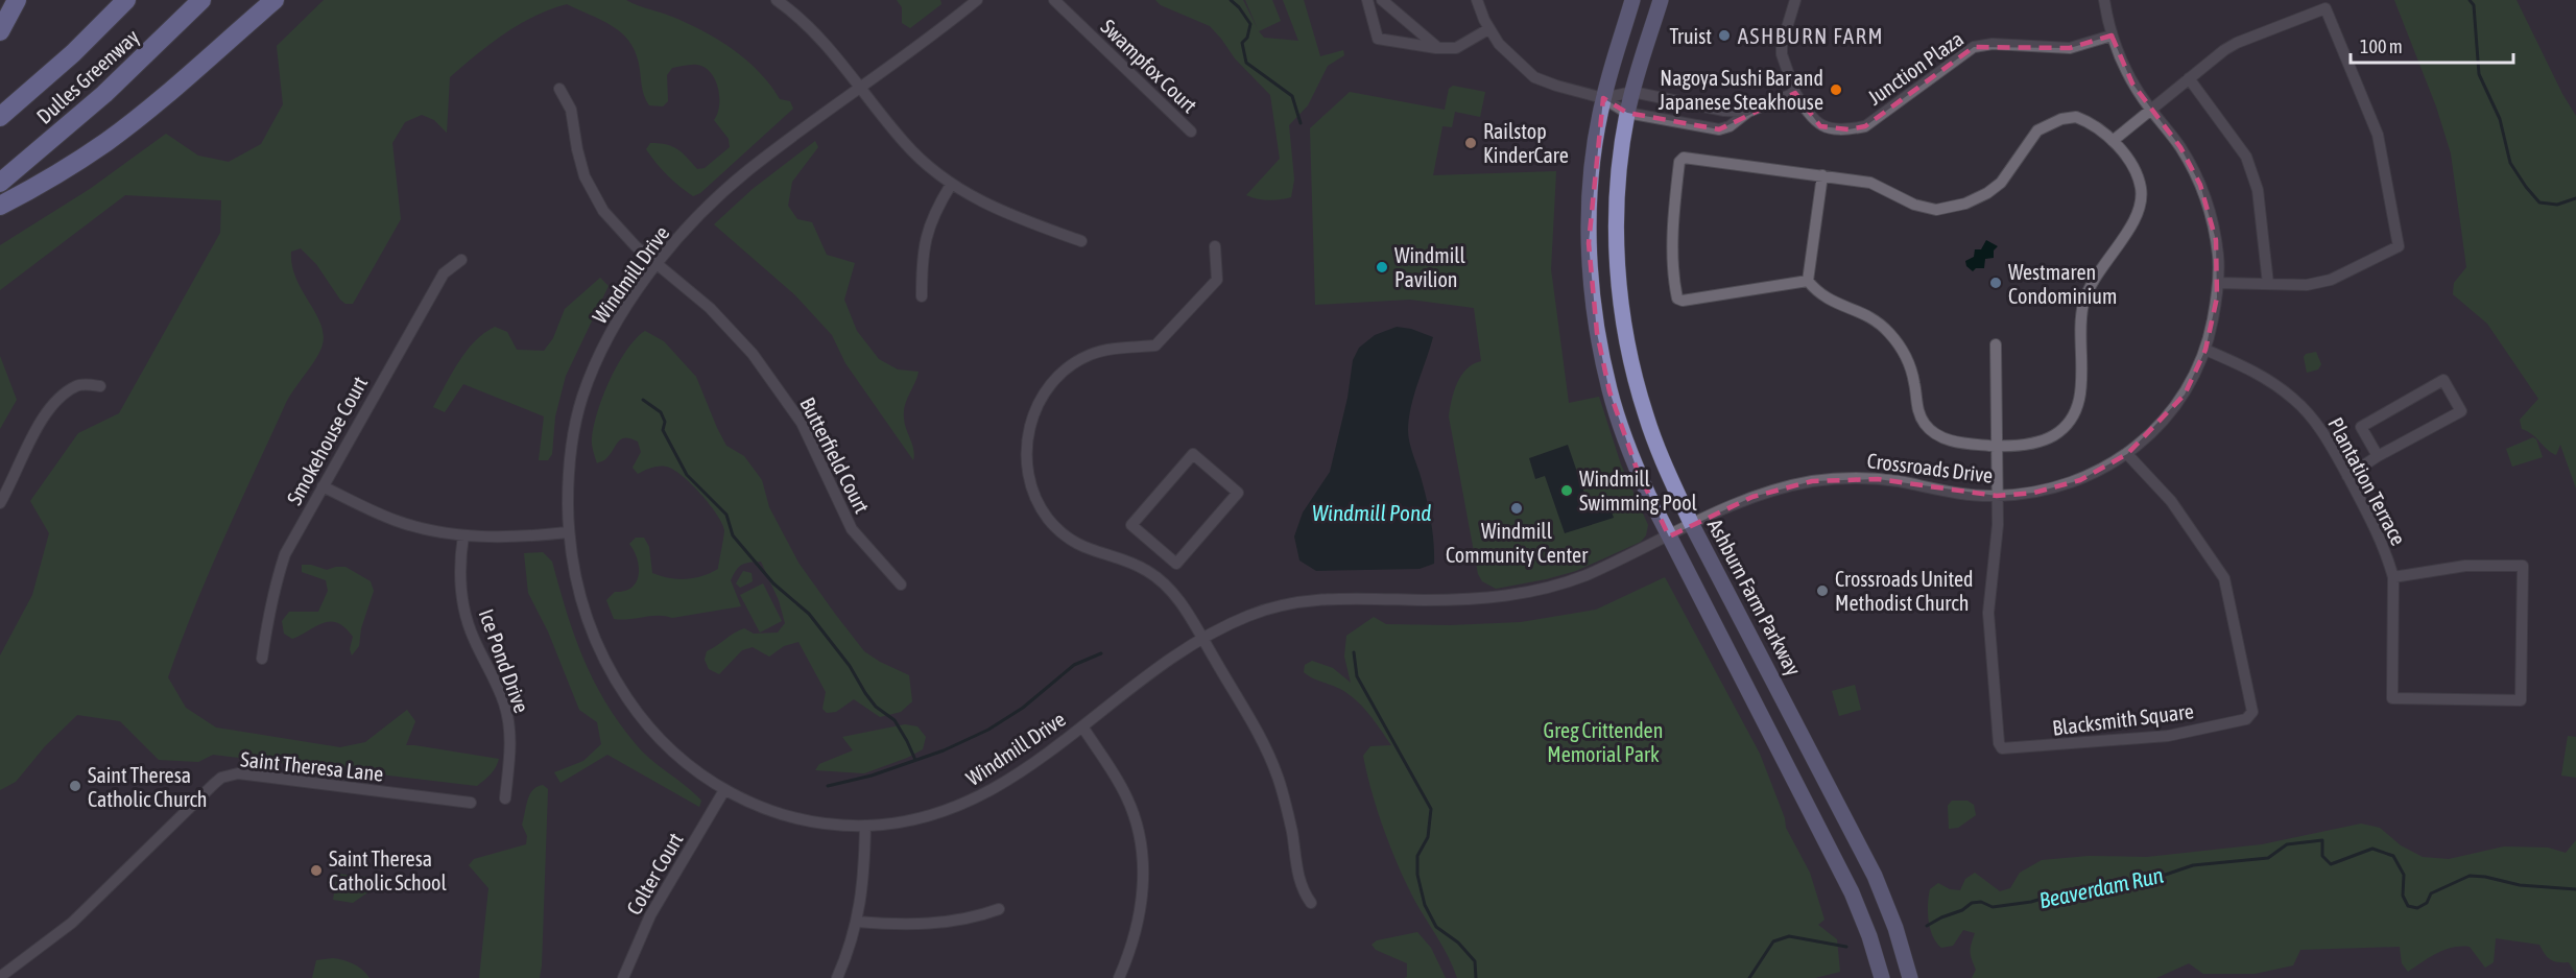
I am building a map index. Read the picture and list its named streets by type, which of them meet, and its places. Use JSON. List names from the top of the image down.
{
  "streets": {
    "highway": ["Dulles Greenway"],
    "main road": ["Ashburn Farm Parkway"],
    "street": [
      "Swampfox Court",
      "Junction Plaza",
      "Windmill Drive",
      "Smokehouse Court",
      "Butterfield Court",
      "Crossroads Drive",
      "Plantation Terrace",
      "Ice Pond Drive",
      "Blacksmith Square",
      "Saint Theresa Lane",
      "Colter Court"
    ]
  },
  "crossings": [
    ["Junction Plaza", "Crossroads Drive"],
    ["Windmill Drive", "Butterfield Court"],
    ["Windmill Drive", "Crossroads Drive"],
    ["Windmill Drive", "Colter Court"],
    ["Crossroads Drive", "Plantation Terrace"],
    ["Crossroads Drive", "Ashburn Farm Parkway"],
    ["Crossroads Drive", "Blacksmith Square"]
  ],
  "districts": ["ASHBURN FARM"],
  "water": ["Windmill Pond", "Beaverdam Run"],
  "parks": ["Greg Crittenden Memorial Park"],
  "places": [
    "Truist",
    "Nagoya Sushi Bar and Japanese Steakhouse",
    "Railstop KinderCare",
    "Windmill Pavilion",
    "Westmaren Condominium",
    "Windmill Swimming Pool",
    "Windmill Community Center",
    "Crossroads United Methodist Church",
    "Saint Theresa Catholic Church",
    "Saint Theresa Catholic School"
  ],
  "scale_bar": "100 m"
}
